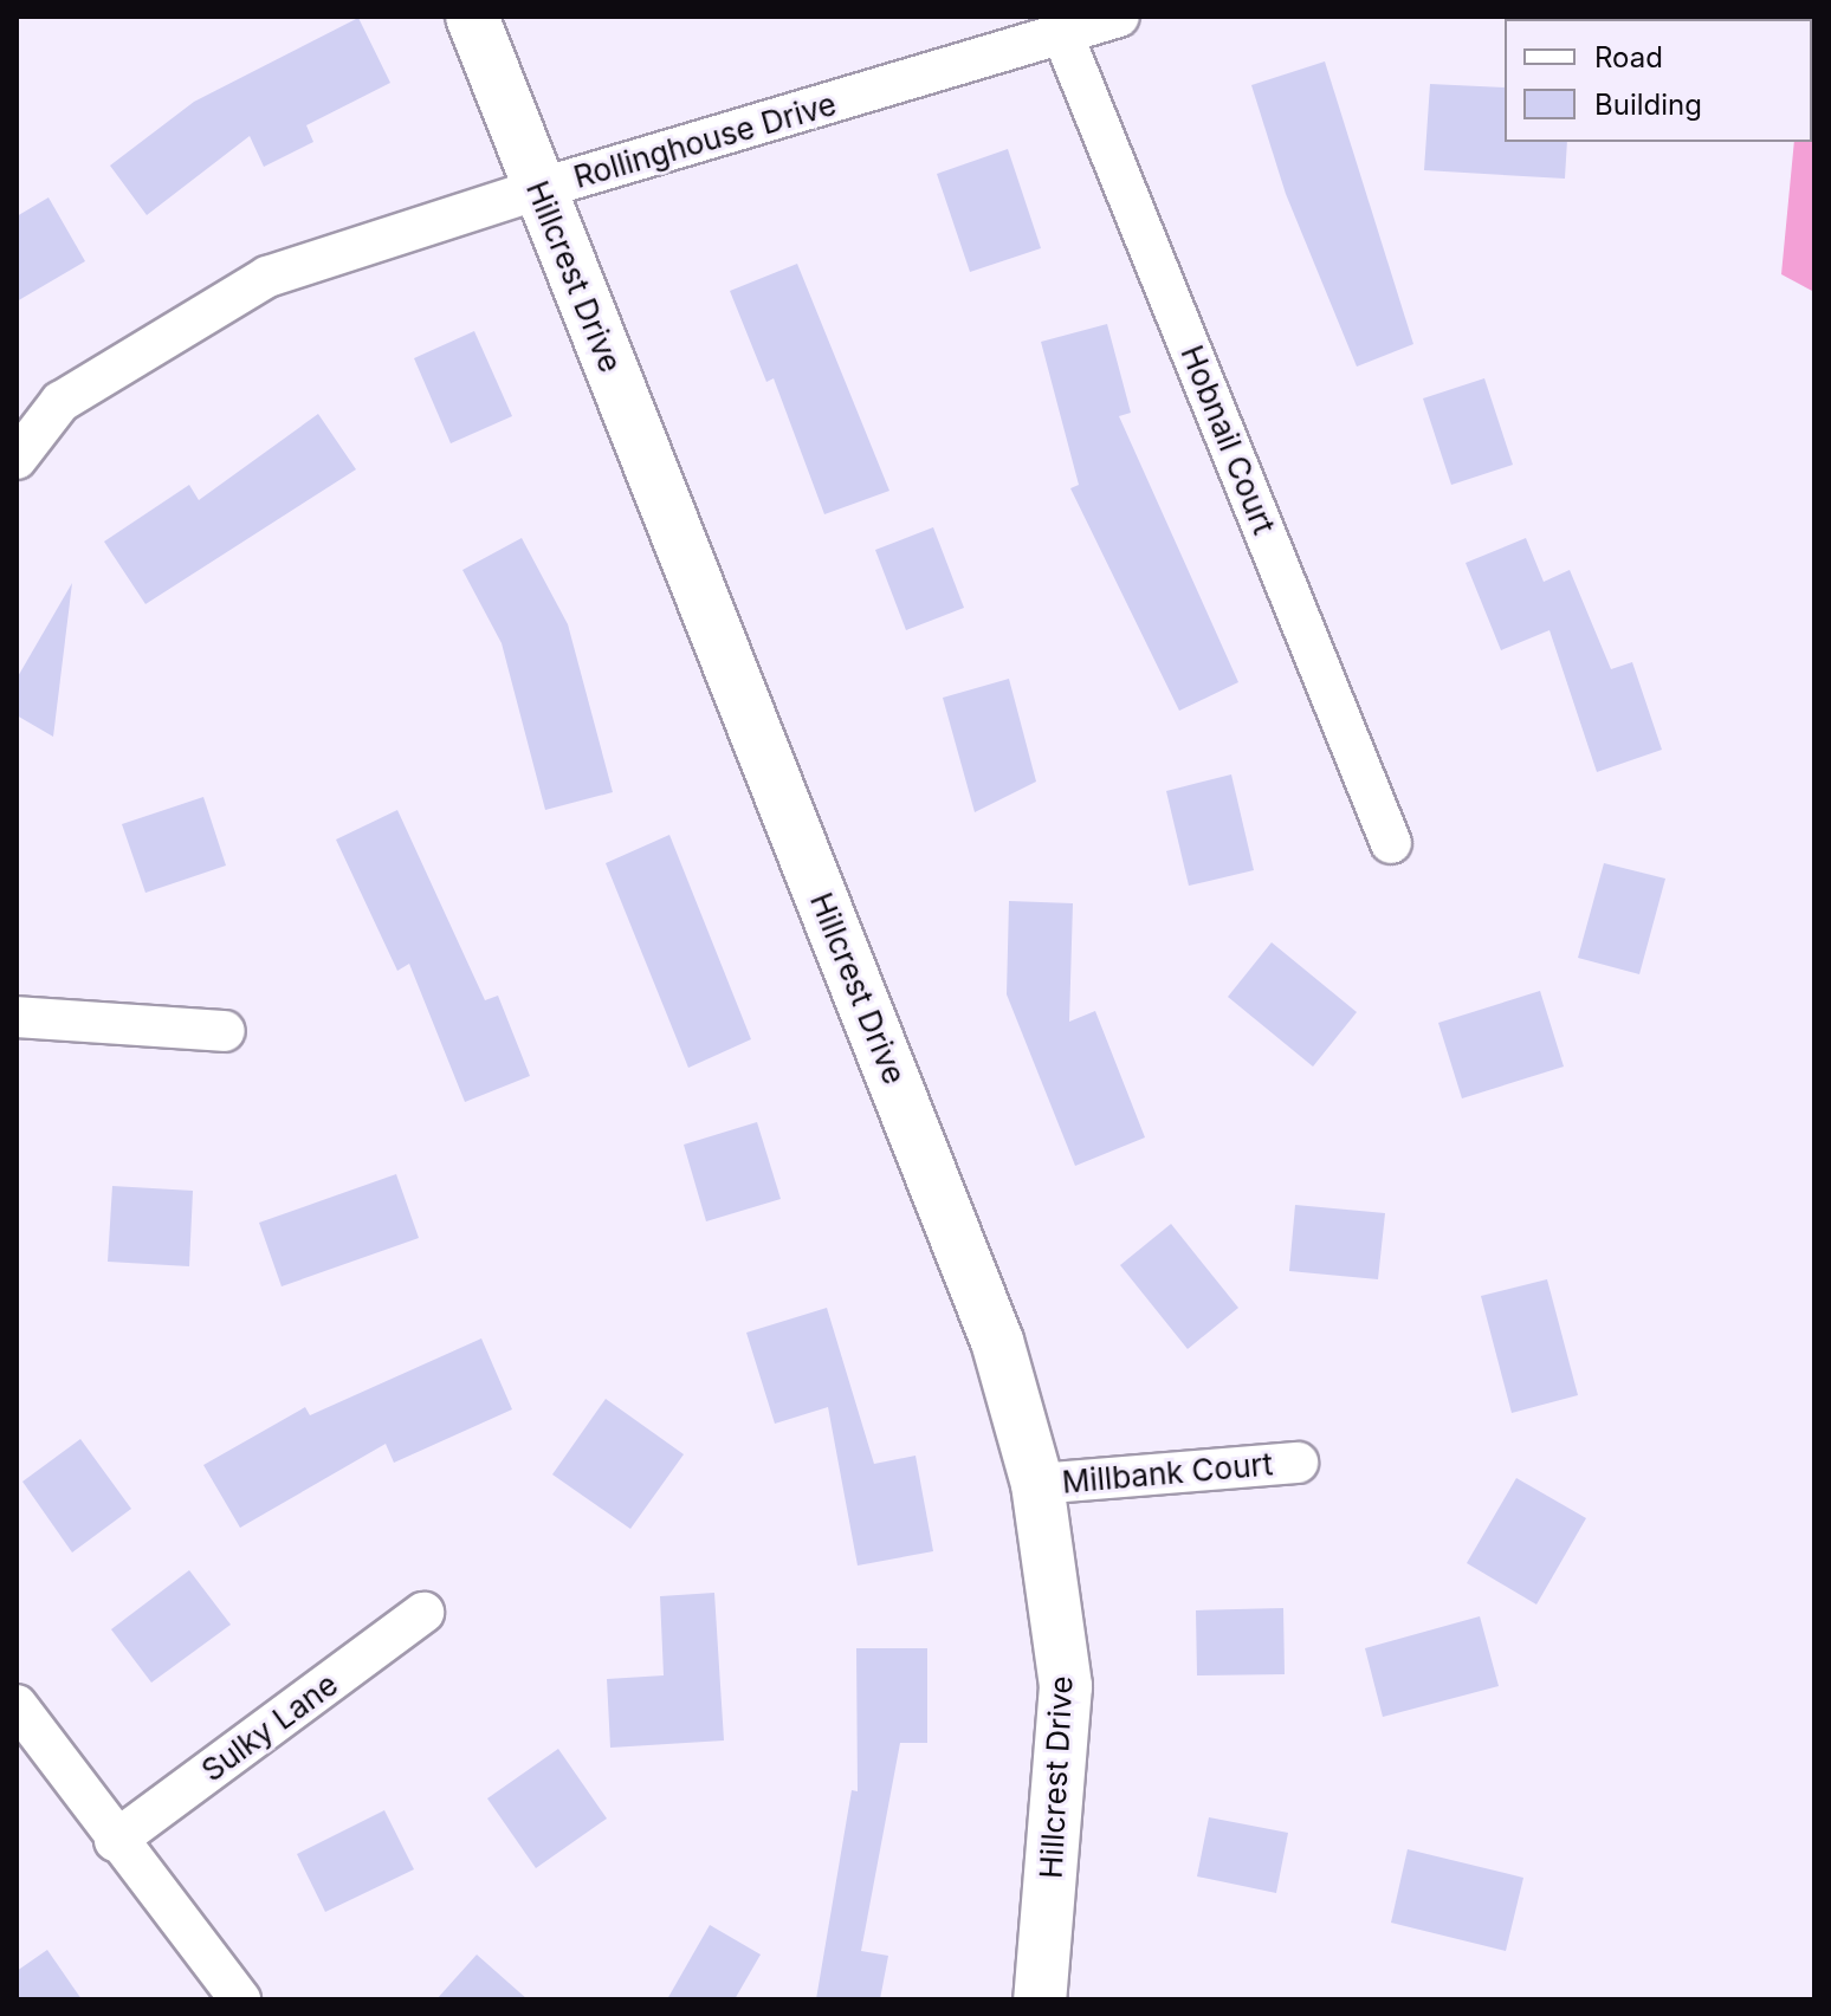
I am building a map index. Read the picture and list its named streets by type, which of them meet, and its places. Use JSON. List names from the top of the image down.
{
  "streets": {
    "street": [
      "Rollinghouse Drive",
      "Hillcrest Drive",
      "Hobnail Court",
      "Millbank Court",
      "Sulky Lane"
    ]
  },
  "crossings": [
    ["Rollinghouse Drive", "Hillcrest Drive"],
    ["Rollinghouse Drive", "Hobnail Court"],
    ["Hillcrest Drive", "Millbank Court"]
  ],
  "legend": ["Road", "Building"]
}
